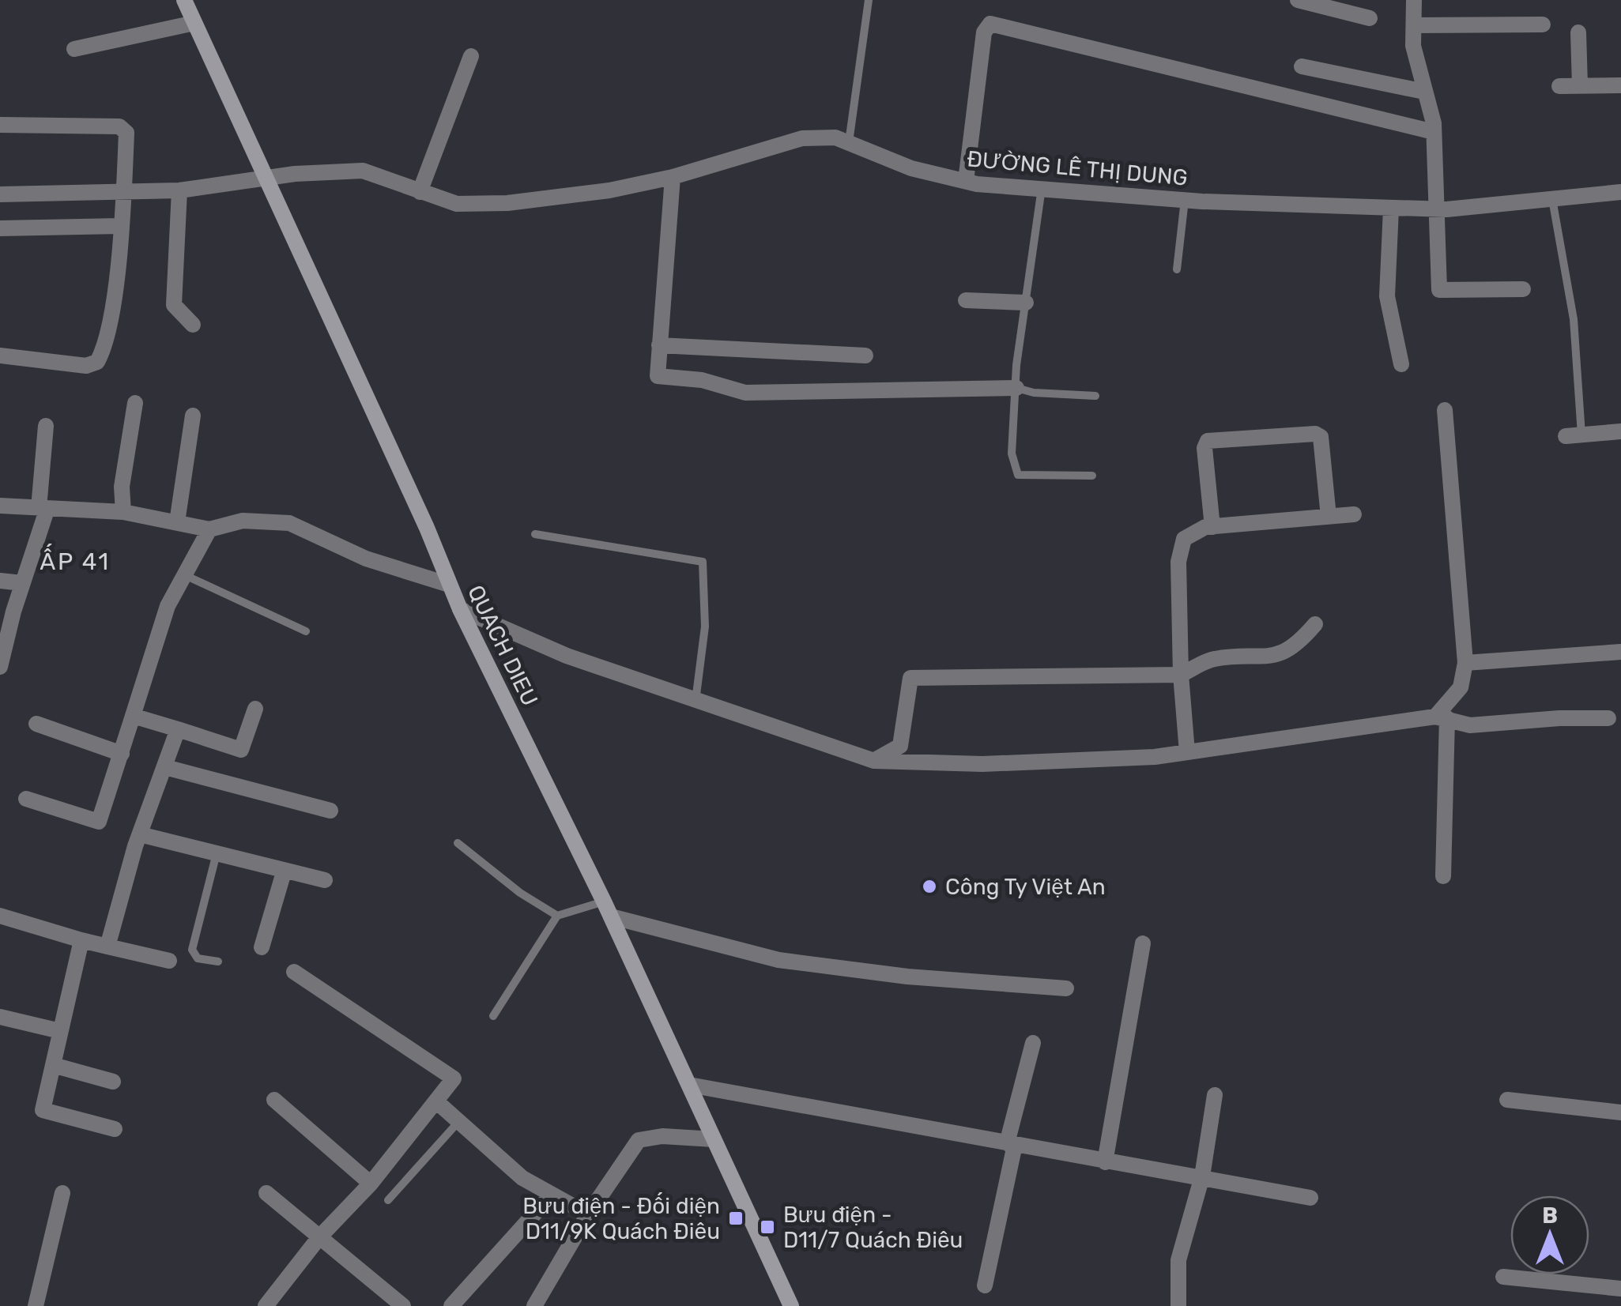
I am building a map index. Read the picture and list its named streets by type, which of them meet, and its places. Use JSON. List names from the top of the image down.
{
  "streets": {
    "main road": ["QUACH DIEU"],
    "street": ["ĐƯỜNG LÊ THỊ DUNG"]
  },
  "crossings": [
    ["ĐƯỜNG LÊ THỊ DUNG", "QUACH DIEU"]
  ],
  "districts": ["ẤP 41"],
  "places": {
    "other": ["Công Ty Việt An"],
    "transit": ["Bưu điện - Đối diện D11/9K Quách Điêu", "Bưu điện - D11/7 Quách Điêu"]
  },
  "north": "top"
}
